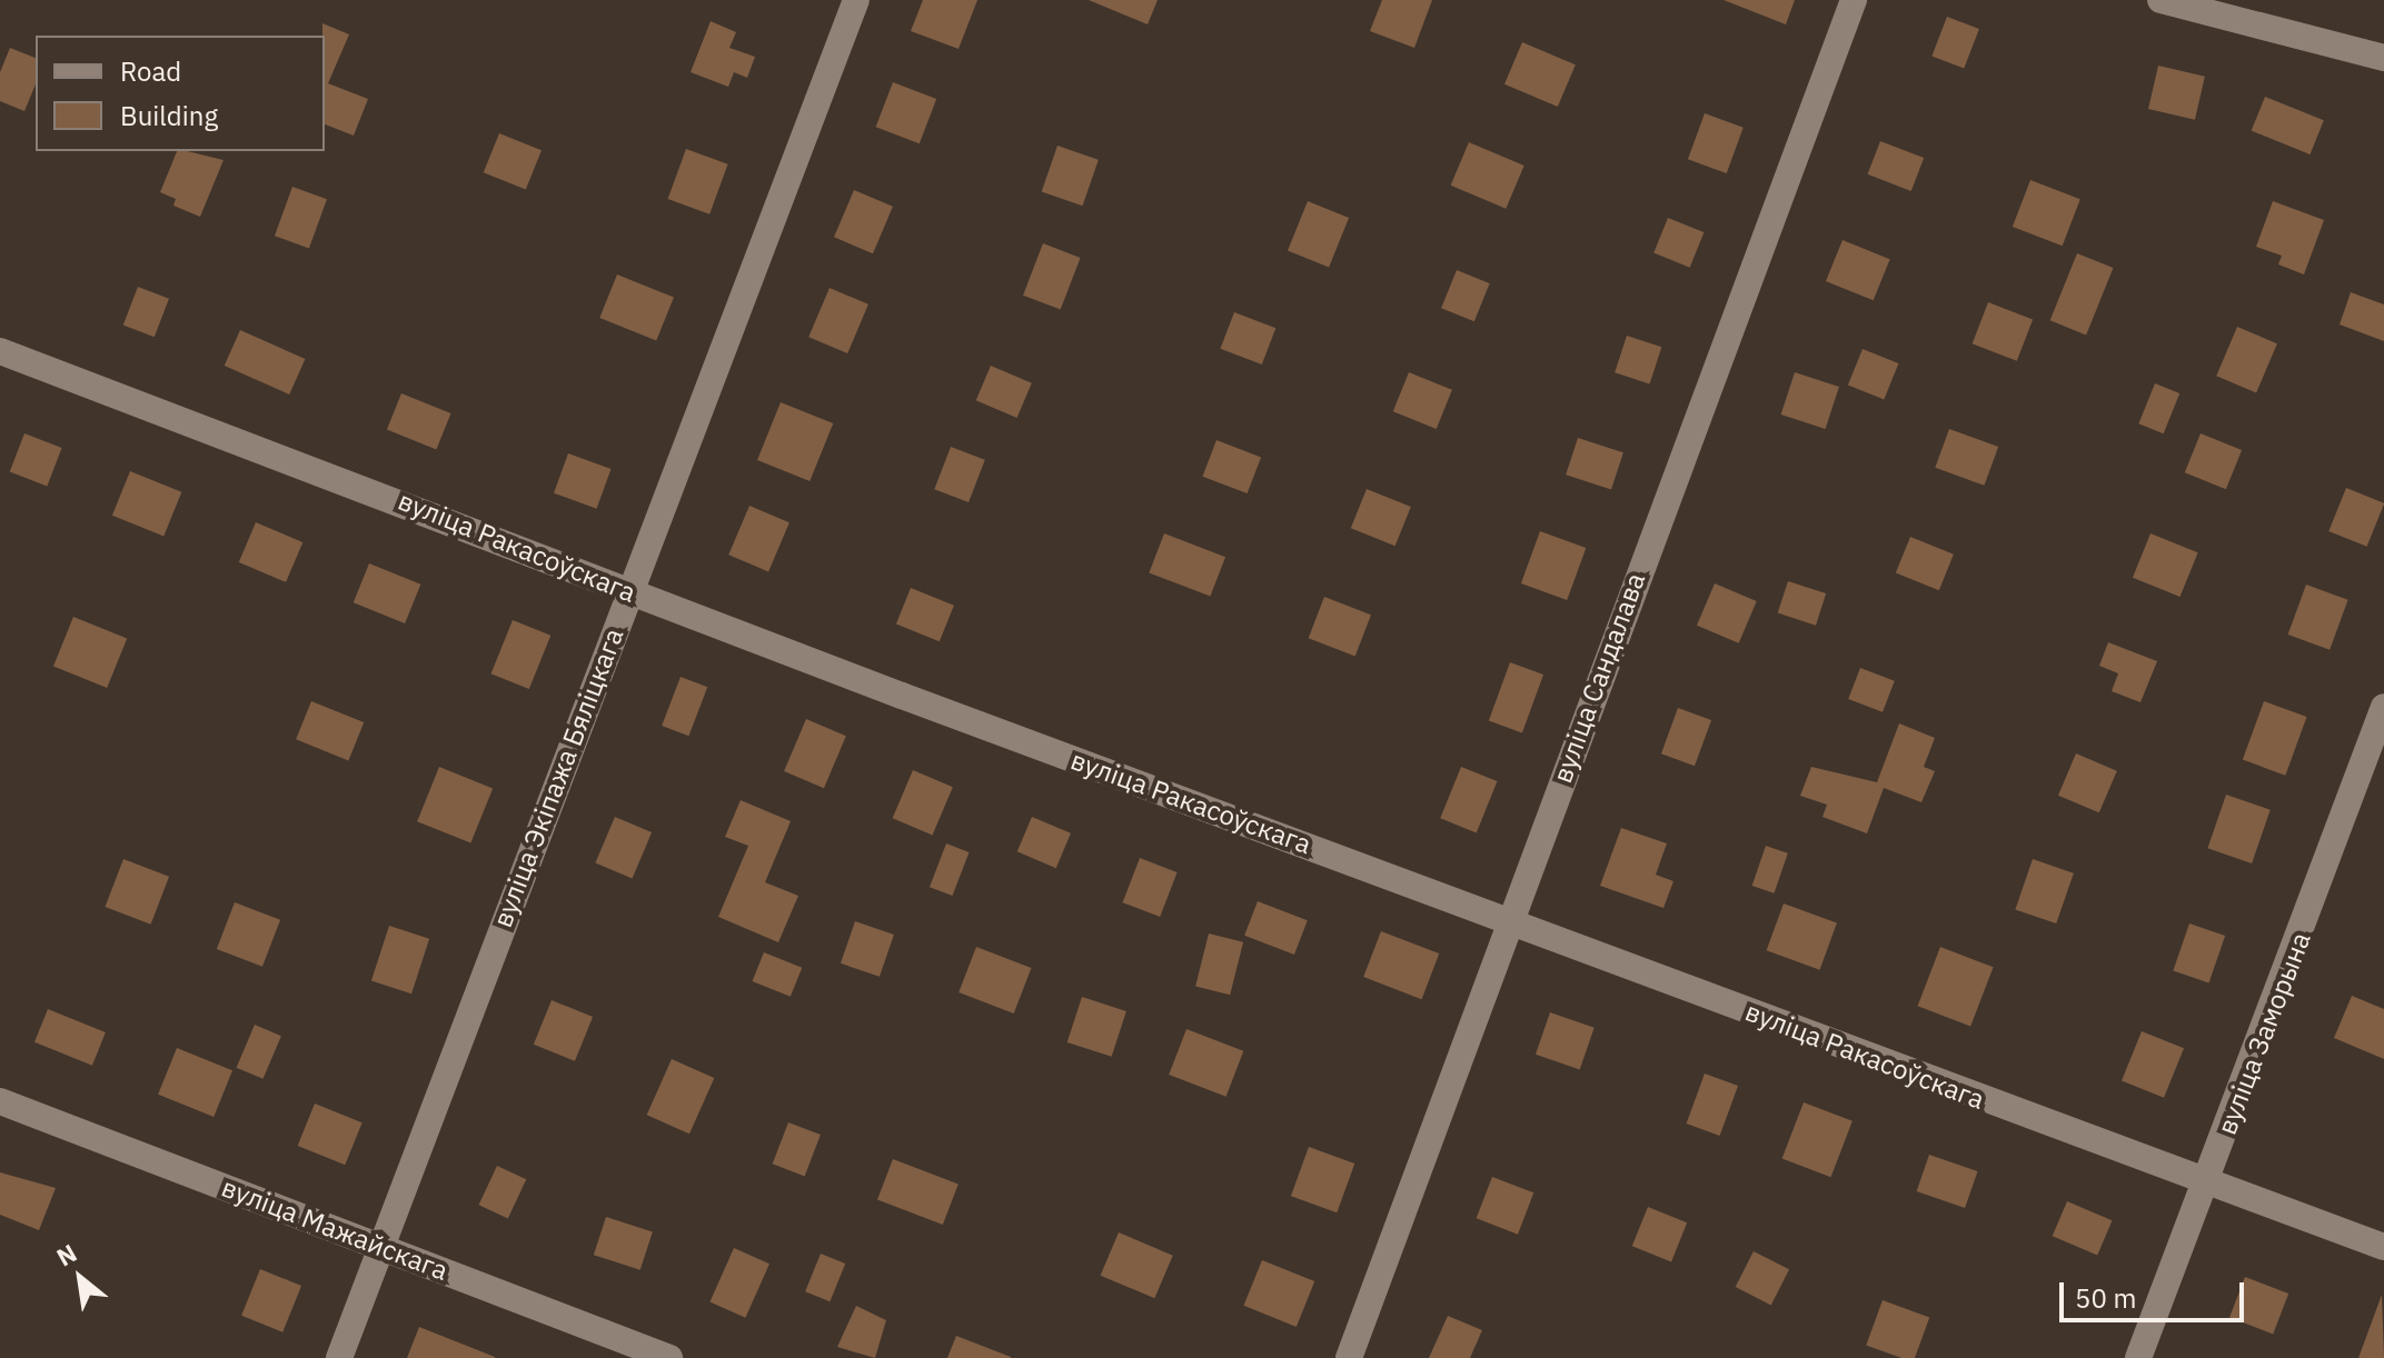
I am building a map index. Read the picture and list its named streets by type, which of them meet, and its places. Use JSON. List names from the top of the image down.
{
  "streets": {
    "street": [
      "вуліца Ракасоўскага",
      "вуліца Сандалава",
      "вуліца Экіпажа Бяліцкага",
      "вуліца Заморына",
      "вуліца Мажайскага"
    ]
  },
  "crossings": [
    ["вуліца Ракасоўскага", "вуліца Сандалава"],
    ["вуліца Ракасоўскага", "вуліца Экіпажа Бяліцкага"],
    ["вуліца Ракасоўскага", "вуліца Заморына"],
    ["вуліца Экіпажа Бяліцкага", "вуліца Мажайскага"]
  ],
  "legend": ["Road", "Building"],
  "scale_bar": "50 m",
  "north": "top left"
}
